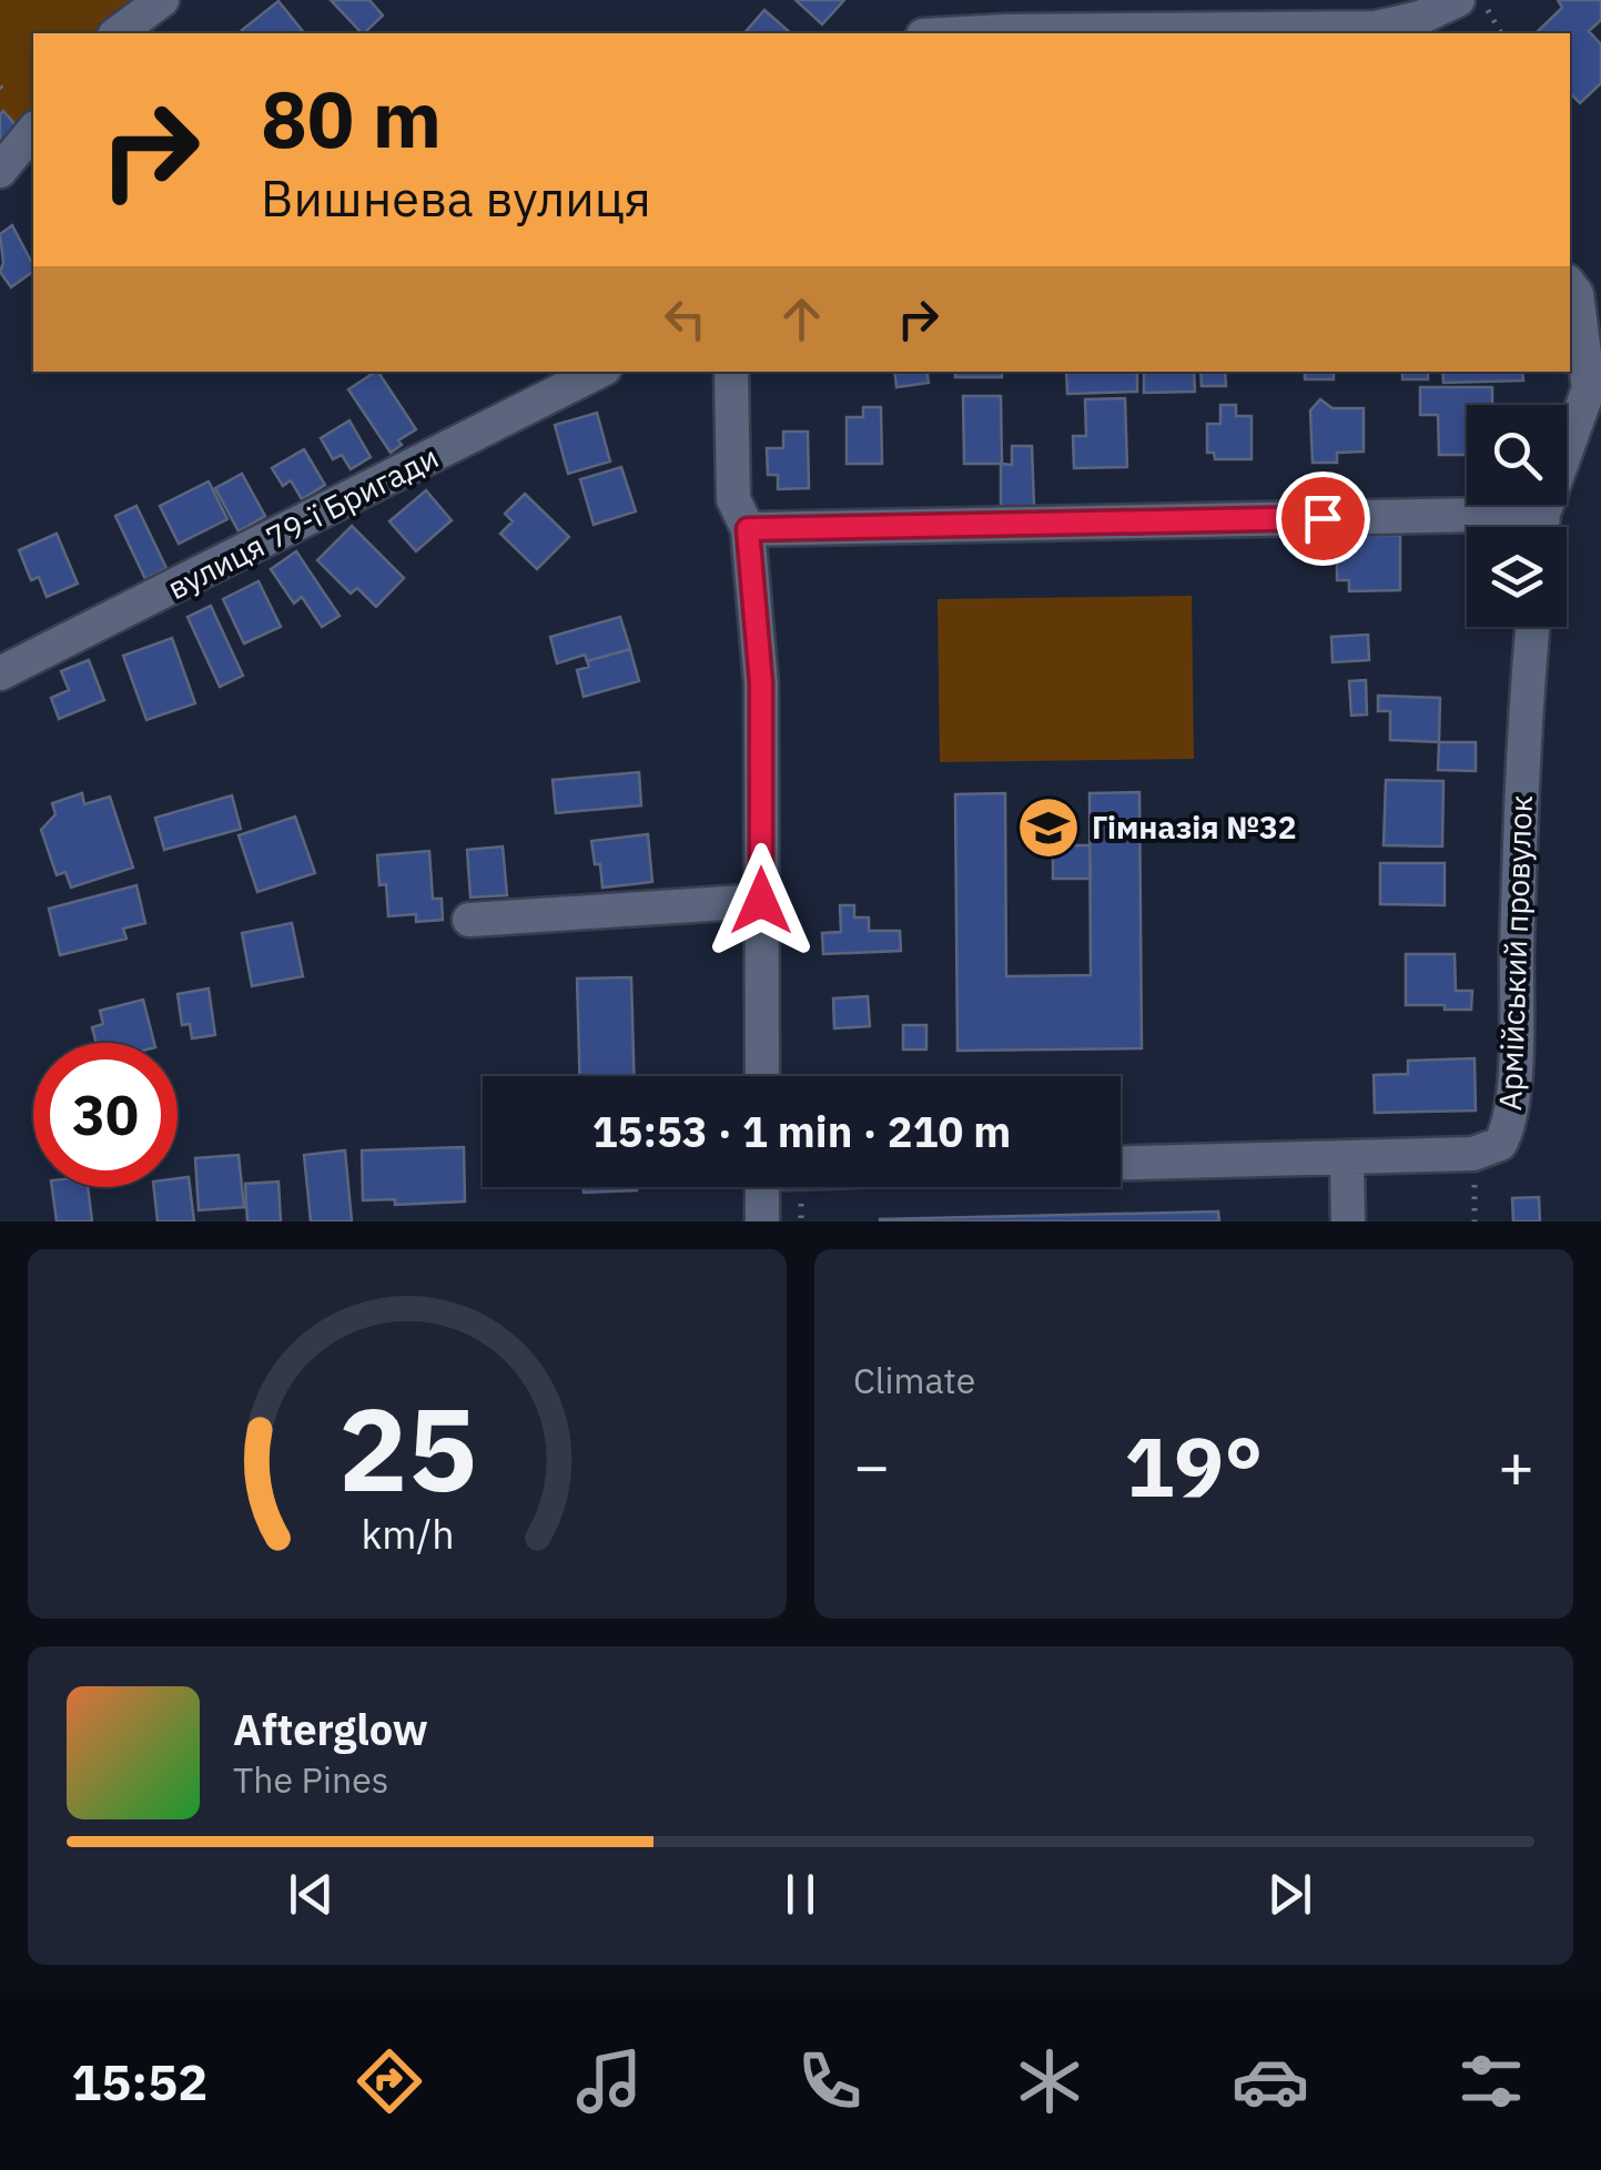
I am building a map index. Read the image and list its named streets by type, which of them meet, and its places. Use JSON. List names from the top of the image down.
{
  "streets": {
    "street": ["вулиця 79-ї Бригади", "Армійський провулок"]
  },
  "places": {
    "school or university": ["Гімназія №32"]
  },
  "page": {
    "turn": ["80 m", "Вишнева вулиця"],
    "limit": "30",
    "trip": "15:53 · 1 min · 210 m",
    "tile": "Climate",
    "heat": ["−", "19°", "+"],
    "song": ["Afterglow", "The Pines"],
    "tabs": "15:52",
    "gauge": ["25", "km/h"]
  }
}
